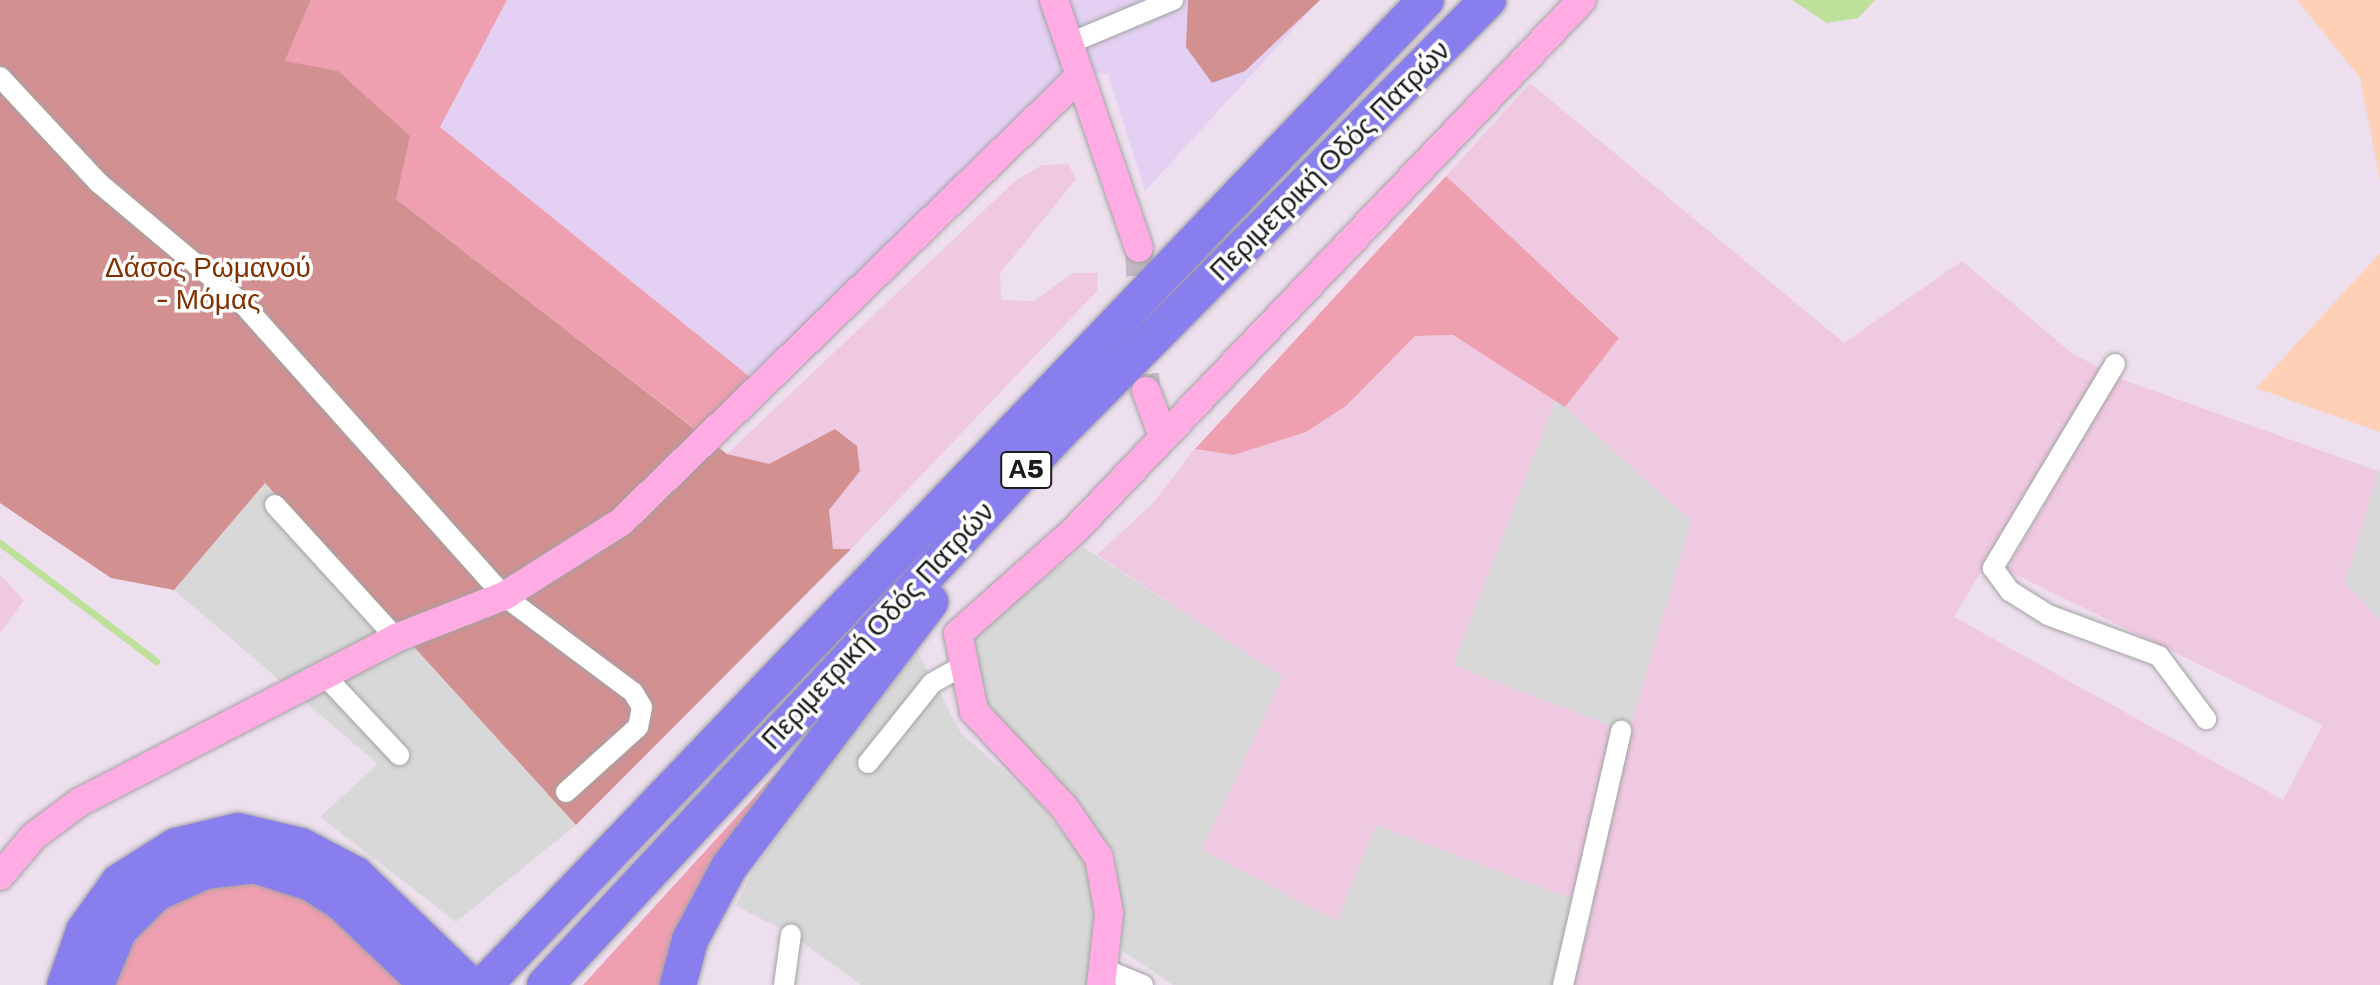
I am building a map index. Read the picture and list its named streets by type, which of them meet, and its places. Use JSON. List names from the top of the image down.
{
  "streets": {
    "highway": ["Περιμετρική Οδός Πατρών", "Α5"]
  },
  "parks": ["Δάσος Ρωμανού - Μόμας"]
}
